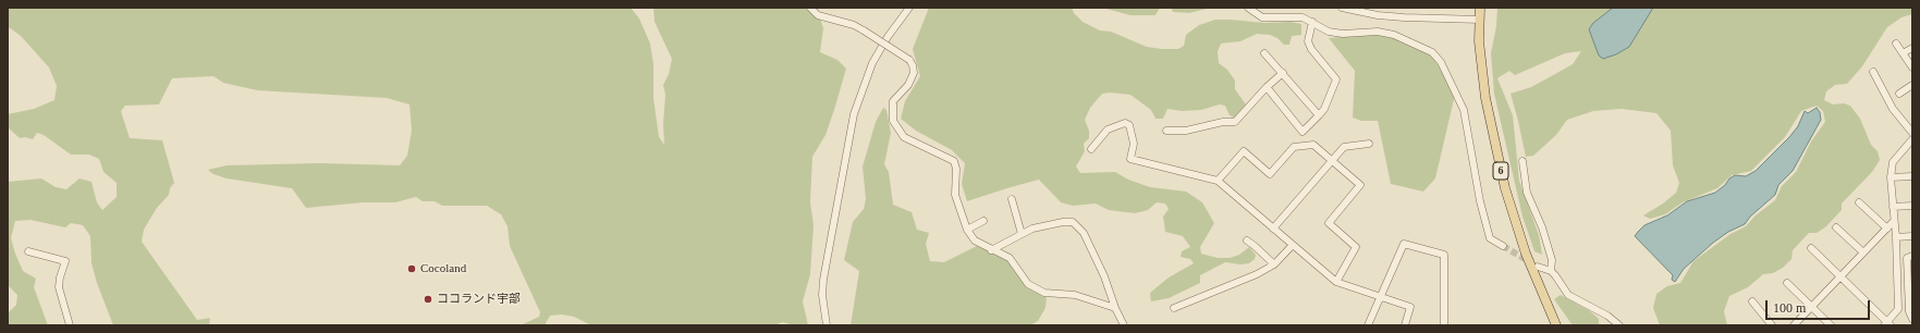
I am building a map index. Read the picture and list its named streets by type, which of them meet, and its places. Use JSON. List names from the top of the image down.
{
  "streets": {
    "main road": ["6"]
  },
  "places": ["Cocoland", "ココランド宇部"],
  "scale_bar": "100 m"
}
